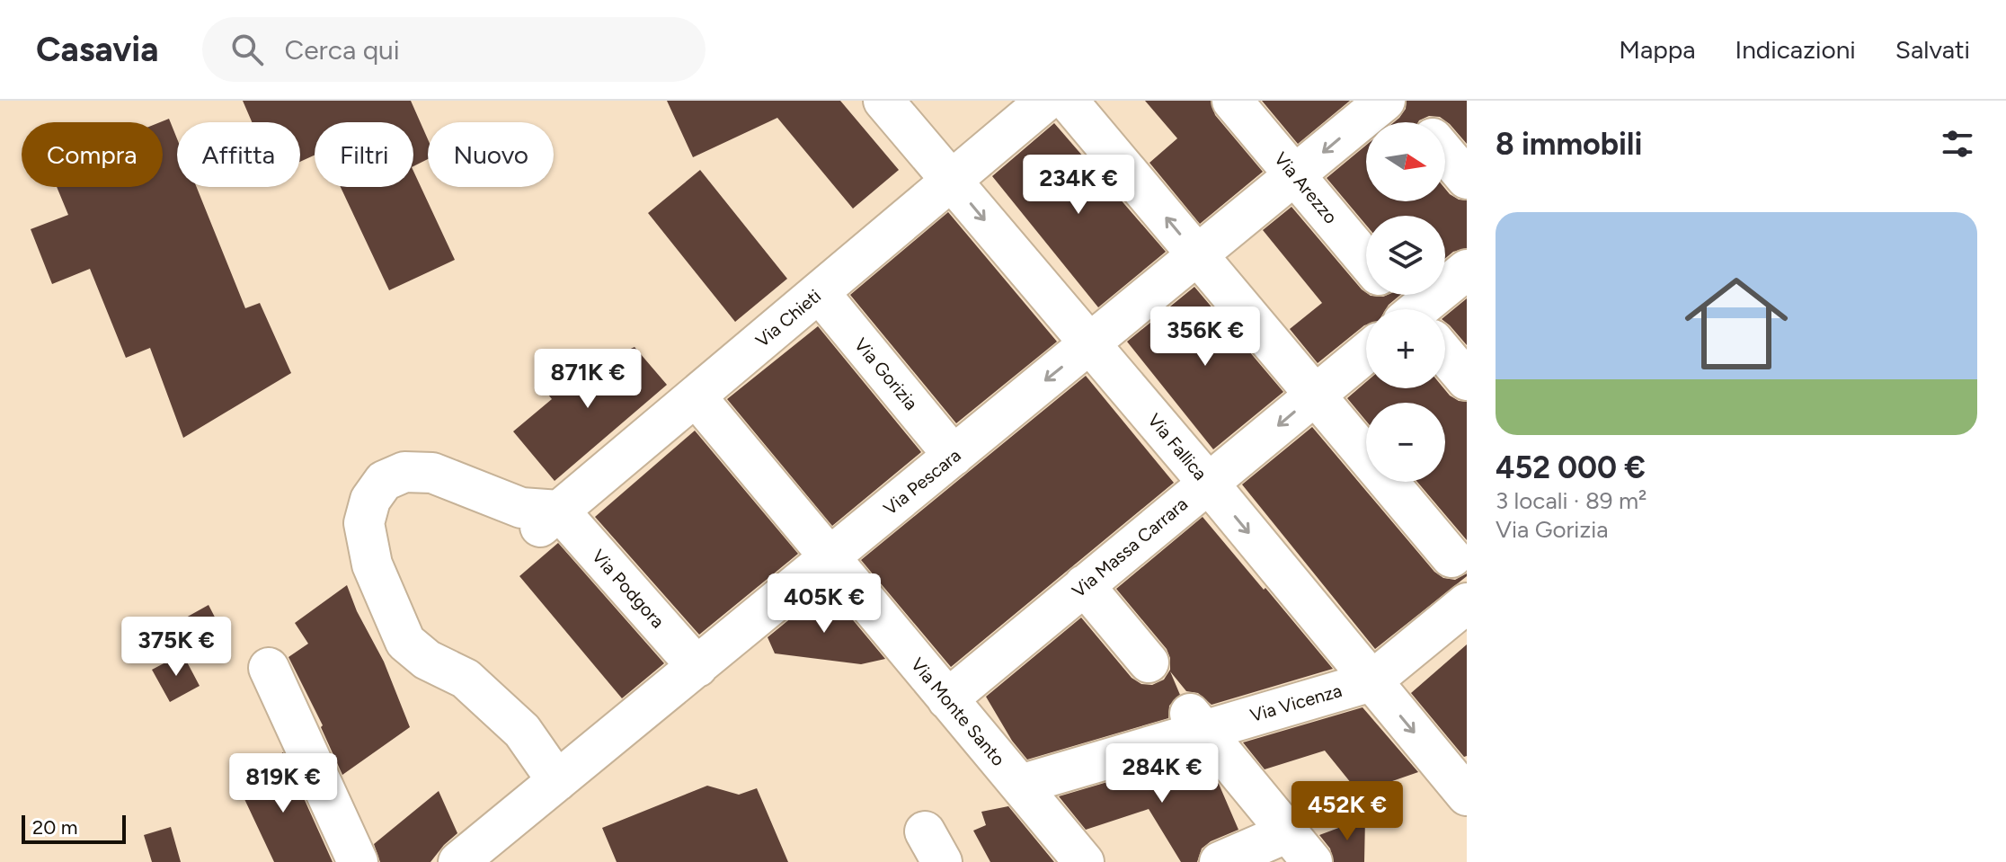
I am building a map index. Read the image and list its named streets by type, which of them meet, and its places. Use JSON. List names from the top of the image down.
{
  "streets": {
    "street": [
      "Via Arezzo",
      "Via Chieti",
      "Via Gorizia",
      "Via Fallica",
      "Via Pescara",
      "Via Massa Carrara",
      "Via Podgora",
      "Via Vicenza",
      "Via Monte Santo"
    ]
  },
  "crossings": [
    ["Via Arezzo", "Via Pescara"],
    ["Via Chieti", "Via Gorizia"],
    ["Via Chieti", "Via Fallica"],
    ["Via Chieti", "Via Podgora"],
    ["Via Chieti", "Via Monte Santo"],
    ["Via Gorizia", "Via Pescara"],
    ["Via Fallica", "Via Pescara"],
    ["Via Fallica", "Via Massa Carrara"],
    ["Via Fallica", "Via Vicenza"],
    ["Via Pescara", "Via Podgora"],
    ["Via Pescara", "Via Monte Santo"],
    ["Via Massa Carrara", "Via Monte Santo"],
    ["Via Vicenza", "Via Monte Santo"]
  ],
  "scale_bar": "20 m",
  "north": "right",
  "page": {
    "header": "Casavia",
    "search": "Cerca qui",
    "nav": ["Mappa", "Indicazioni", "Salvati"],
    "heading": "8 immobili",
    "map_buttons": ["+", "−"],
    "chip": [
      "Compra",
      "Affitta",
      "Filtri",
      "Nuovo"
    ],
    "price": [
      "234K €",
      "356K €",
      "871K €",
      "405K €",
      "375K €",
      "284K €",
      "819K €",
      "452K €"
    ],
    "list": [
      {
        "name": "452 000 €",
        "note": "3 locali · 89 m² · Via Gorizia"
      }
    ],
    "scale": "20 m"
  }
}
